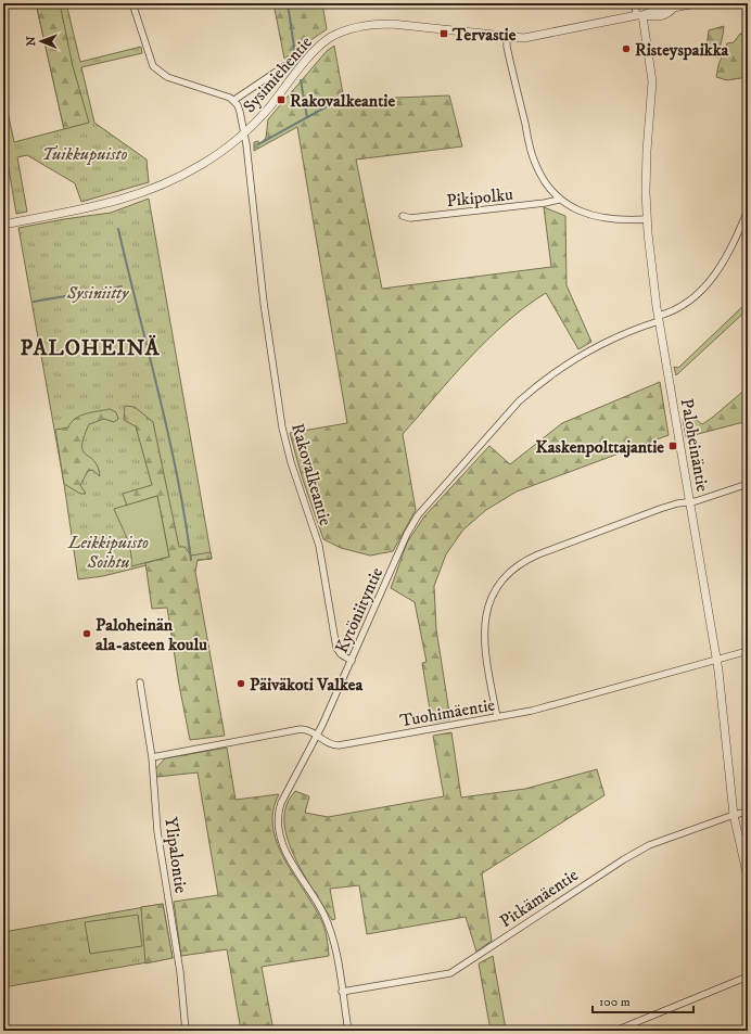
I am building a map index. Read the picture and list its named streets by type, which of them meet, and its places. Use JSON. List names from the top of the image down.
{
  "streets": {
    "street": [
      "Sysimiehentie",
      "Pikipolku",
      "Paloheinäntie",
      "Rakovalkeantie",
      "Kytöniityntie",
      "Tuohimäentie",
      "Ylipalontie",
      "Pitkämäentie"
    ]
  },
  "crossings": [
    ["Sysimiehentie", "Paloheinäntie"],
    ["Sysimiehentie", "Rakovalkeantie"],
    ["Paloheinäntie", "Kytöniityntie"],
    ["Paloheinäntie", "Tuohimäentie"],
    ["Paloheinäntie", "Pitkämäentie"],
    ["Rakovalkeantie", "Kytöniityntie"],
    ["Kytöniityntie", "Tuohimäentie"],
    ["Kytöniityntie", "Pitkämäentie"],
    ["Tuohimäentie", "Ylipalontie"]
  ],
  "districts": ["PALOHEINÄ"],
  "parks": ["Tuikkupuisto", "Sysiniitty", "Leikkipuisto Soihtu"],
  "places": {
    "transit": ["Tervastie", "Rakovalkeantie", "Kaskenpolttajantie"],
    "other": ["Risteyspaikka", "Paloheinän ala-asteen koulu", "Päiväkoti Valkea"]
  },
  "scale_bar": "100 m",
  "north": "left"
}
